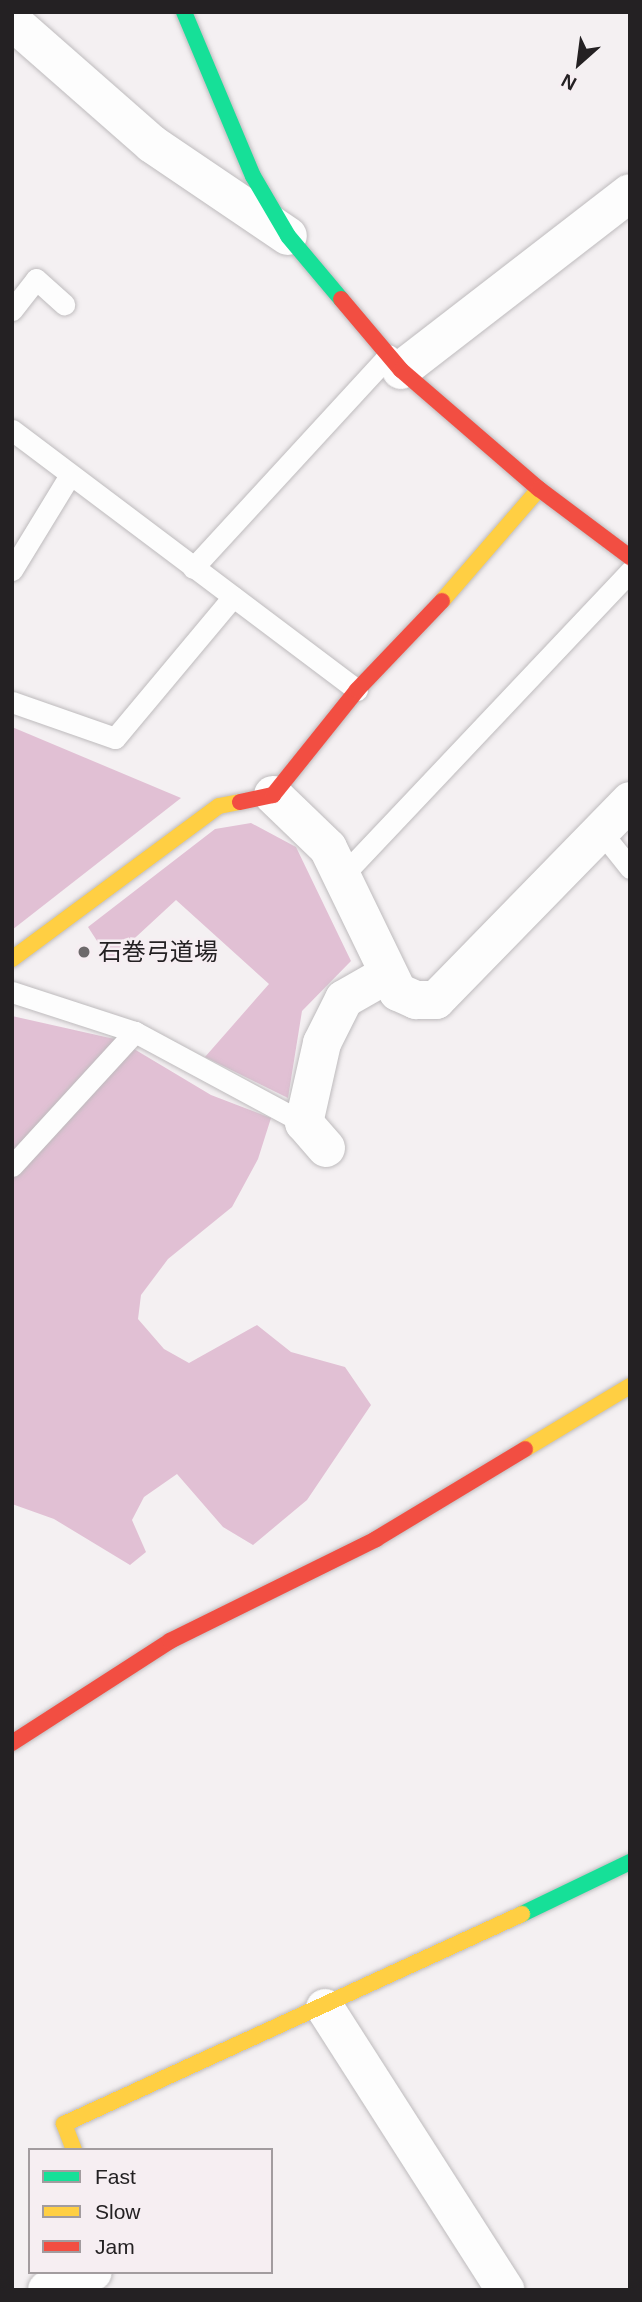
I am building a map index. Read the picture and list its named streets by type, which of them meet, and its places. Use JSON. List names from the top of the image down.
{
  "places": ["石巻弓道場"],
  "legend": ["Fast", "Slow", "Jam"],
  "north": "bottom left"
}
